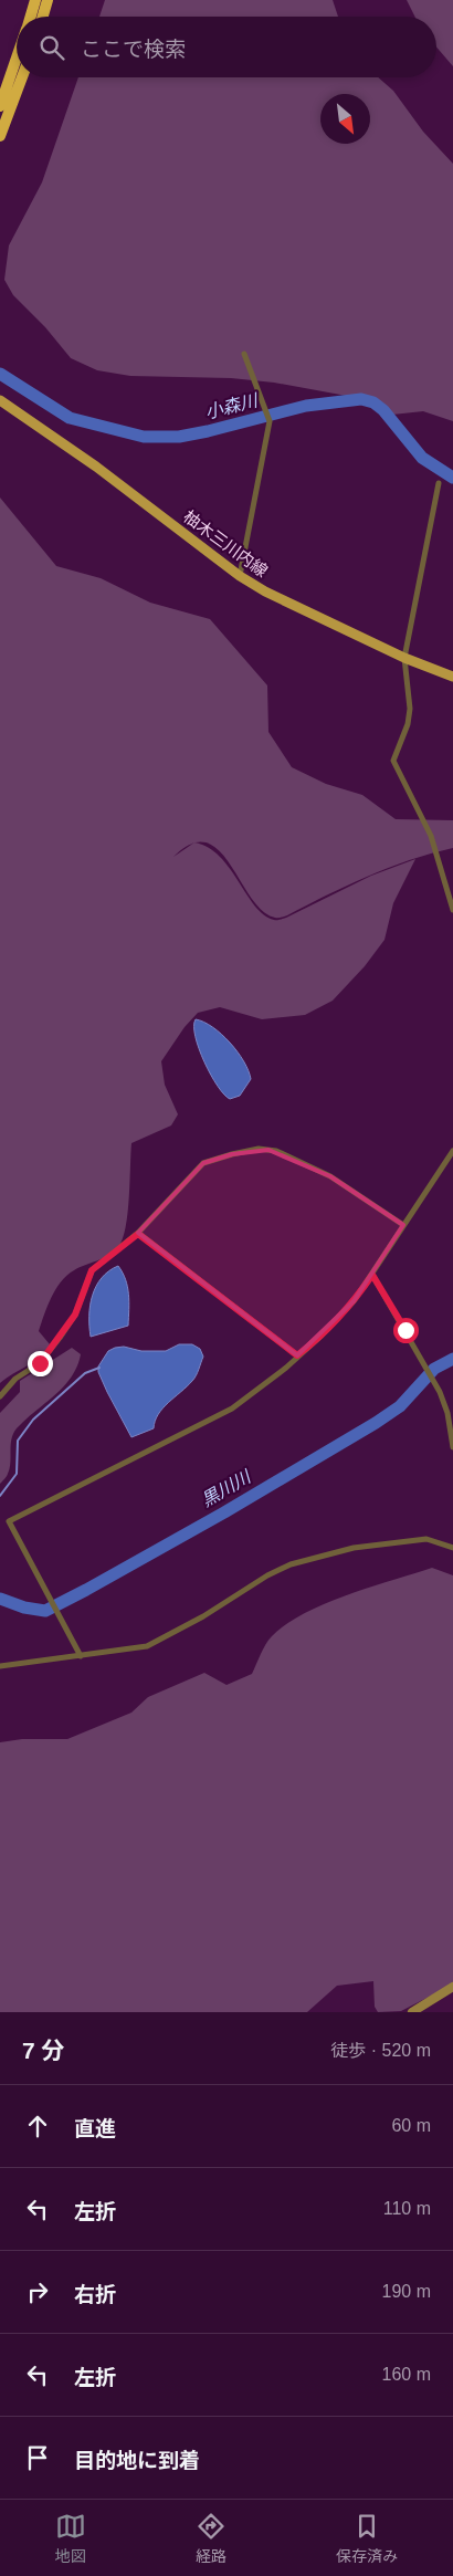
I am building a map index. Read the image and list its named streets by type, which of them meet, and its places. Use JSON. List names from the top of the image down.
{
  "streets": {
    "main road": ["柚木三川内線"]
  },
  "water": ["小森川", "黒川川"],
  "north": "bottom right",
  "page": {
    "search": "ここで検索",
    "heading": ["7 分", "徒歩 · 520 m"],
    "list": [
      ["直進", "60 m"],
      ["左折", "110 m"],
      ["右折", "190 m"],
      ["左折", "160 m"],
      "目的地に到着"
    ],
    "nav": ["地図", "経路", "保存済み"]
  }
}
